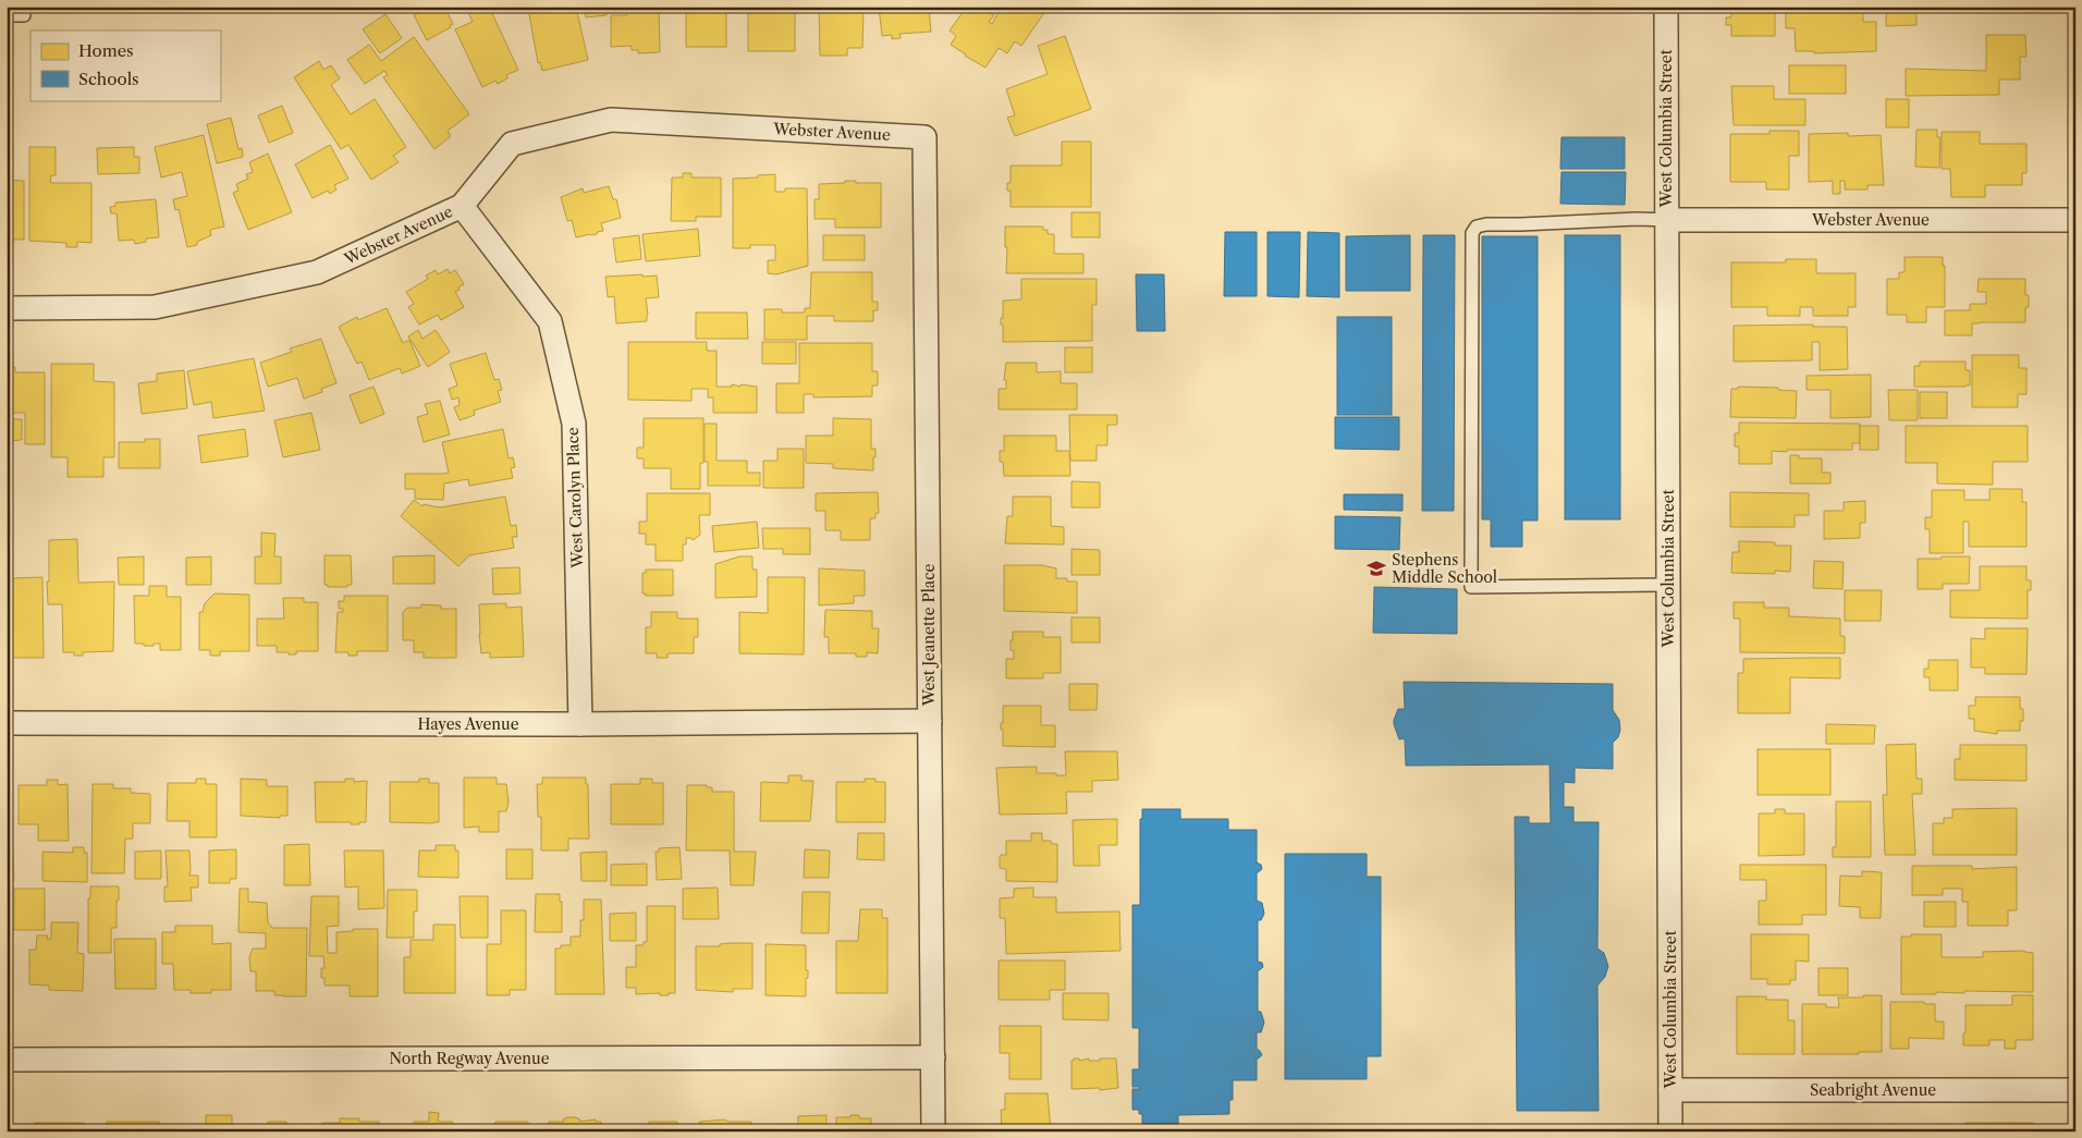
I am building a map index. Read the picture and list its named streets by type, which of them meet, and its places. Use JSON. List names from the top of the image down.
{
  "streets": {
    "street": [
      "West Columbia Street",
      "Webster Avenue",
      "West Carolyn Place",
      "West Jeanette Place",
      "Hayes Avenue",
      "North Regway Avenue",
      "Seabright Avenue"
    ]
  },
  "crossings": [
    ["West Columbia Street", "Webster Avenue"],
    ["West Columbia Street", "Seabright Avenue"],
    ["Webster Avenue", "West Carolyn Place"],
    ["Webster Avenue", "West Jeanette Place"],
    ["West Carolyn Place", "Hayes Avenue"],
    ["West Jeanette Place", "Hayes Avenue"],
    ["West Jeanette Place", "North Regway Avenue"]
  ],
  "places": {
    "school or university": ["Stephens Middle School"]
  },
  "legend": ["Homes", "Schools"]
}
